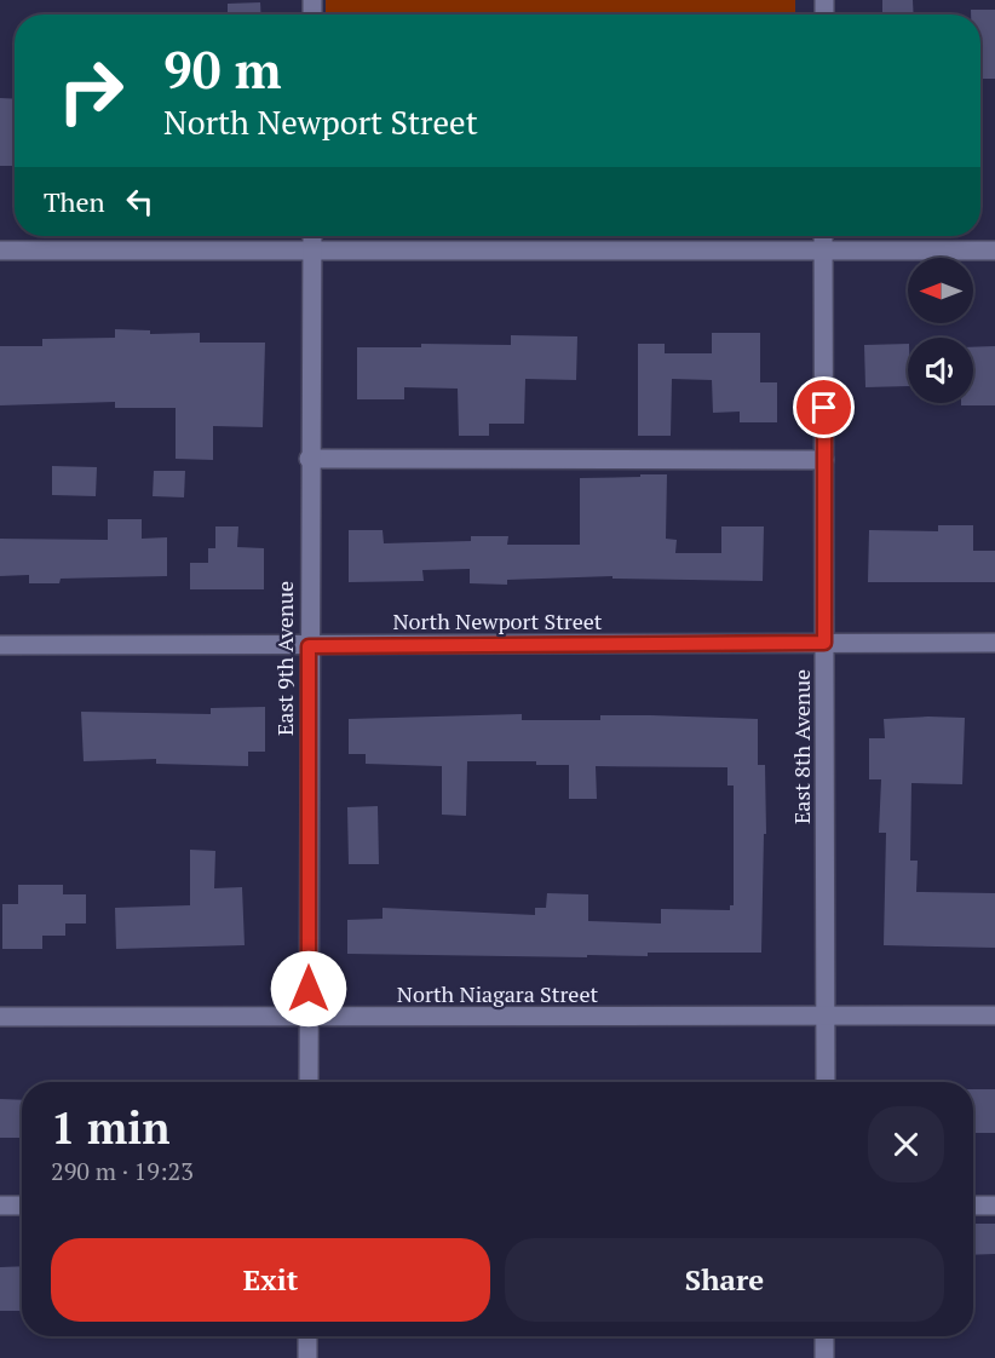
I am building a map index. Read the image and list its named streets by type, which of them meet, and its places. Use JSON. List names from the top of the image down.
{
  "streets": {
    "street": [
      "North Newport Street",
      "East 9th Avenue",
      "East 8th Avenue",
      "North Niagara Street"
    ]
  },
  "crossings": [
    ["North Newport Street", "East 9th Avenue"],
    ["North Newport Street", "East 8th Avenue"],
    ["East 9th Avenue", "North Niagara Street"],
    ["East 8th Avenue", "North Niagara Street"]
  ],
  "north": "left",
  "page": {
    "turn": ["90 m", "North Newport Street"],
    "then": "Then",
    "heading": ["1 min", "290 m · 19:23"],
    "buttons": ["Exit", "Share"]
  }
}
